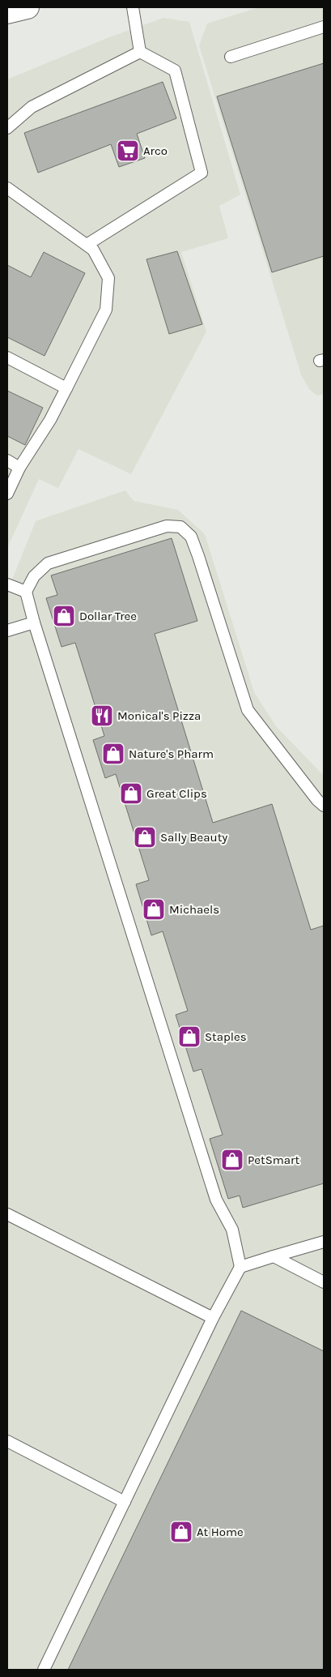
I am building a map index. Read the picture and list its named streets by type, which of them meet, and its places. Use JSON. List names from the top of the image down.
{
  "places": {
    "supermarket": ["Arco"],
    "shop": [
      "Dollar Tree",
      "Nature's Pharm",
      "Great Clips",
      "Sally Beauty",
      "Michaels",
      "Staples",
      "PetSmart",
      "At Home"
    ],
    "restaurant": ["Monical's Pizza"]
  }
}
